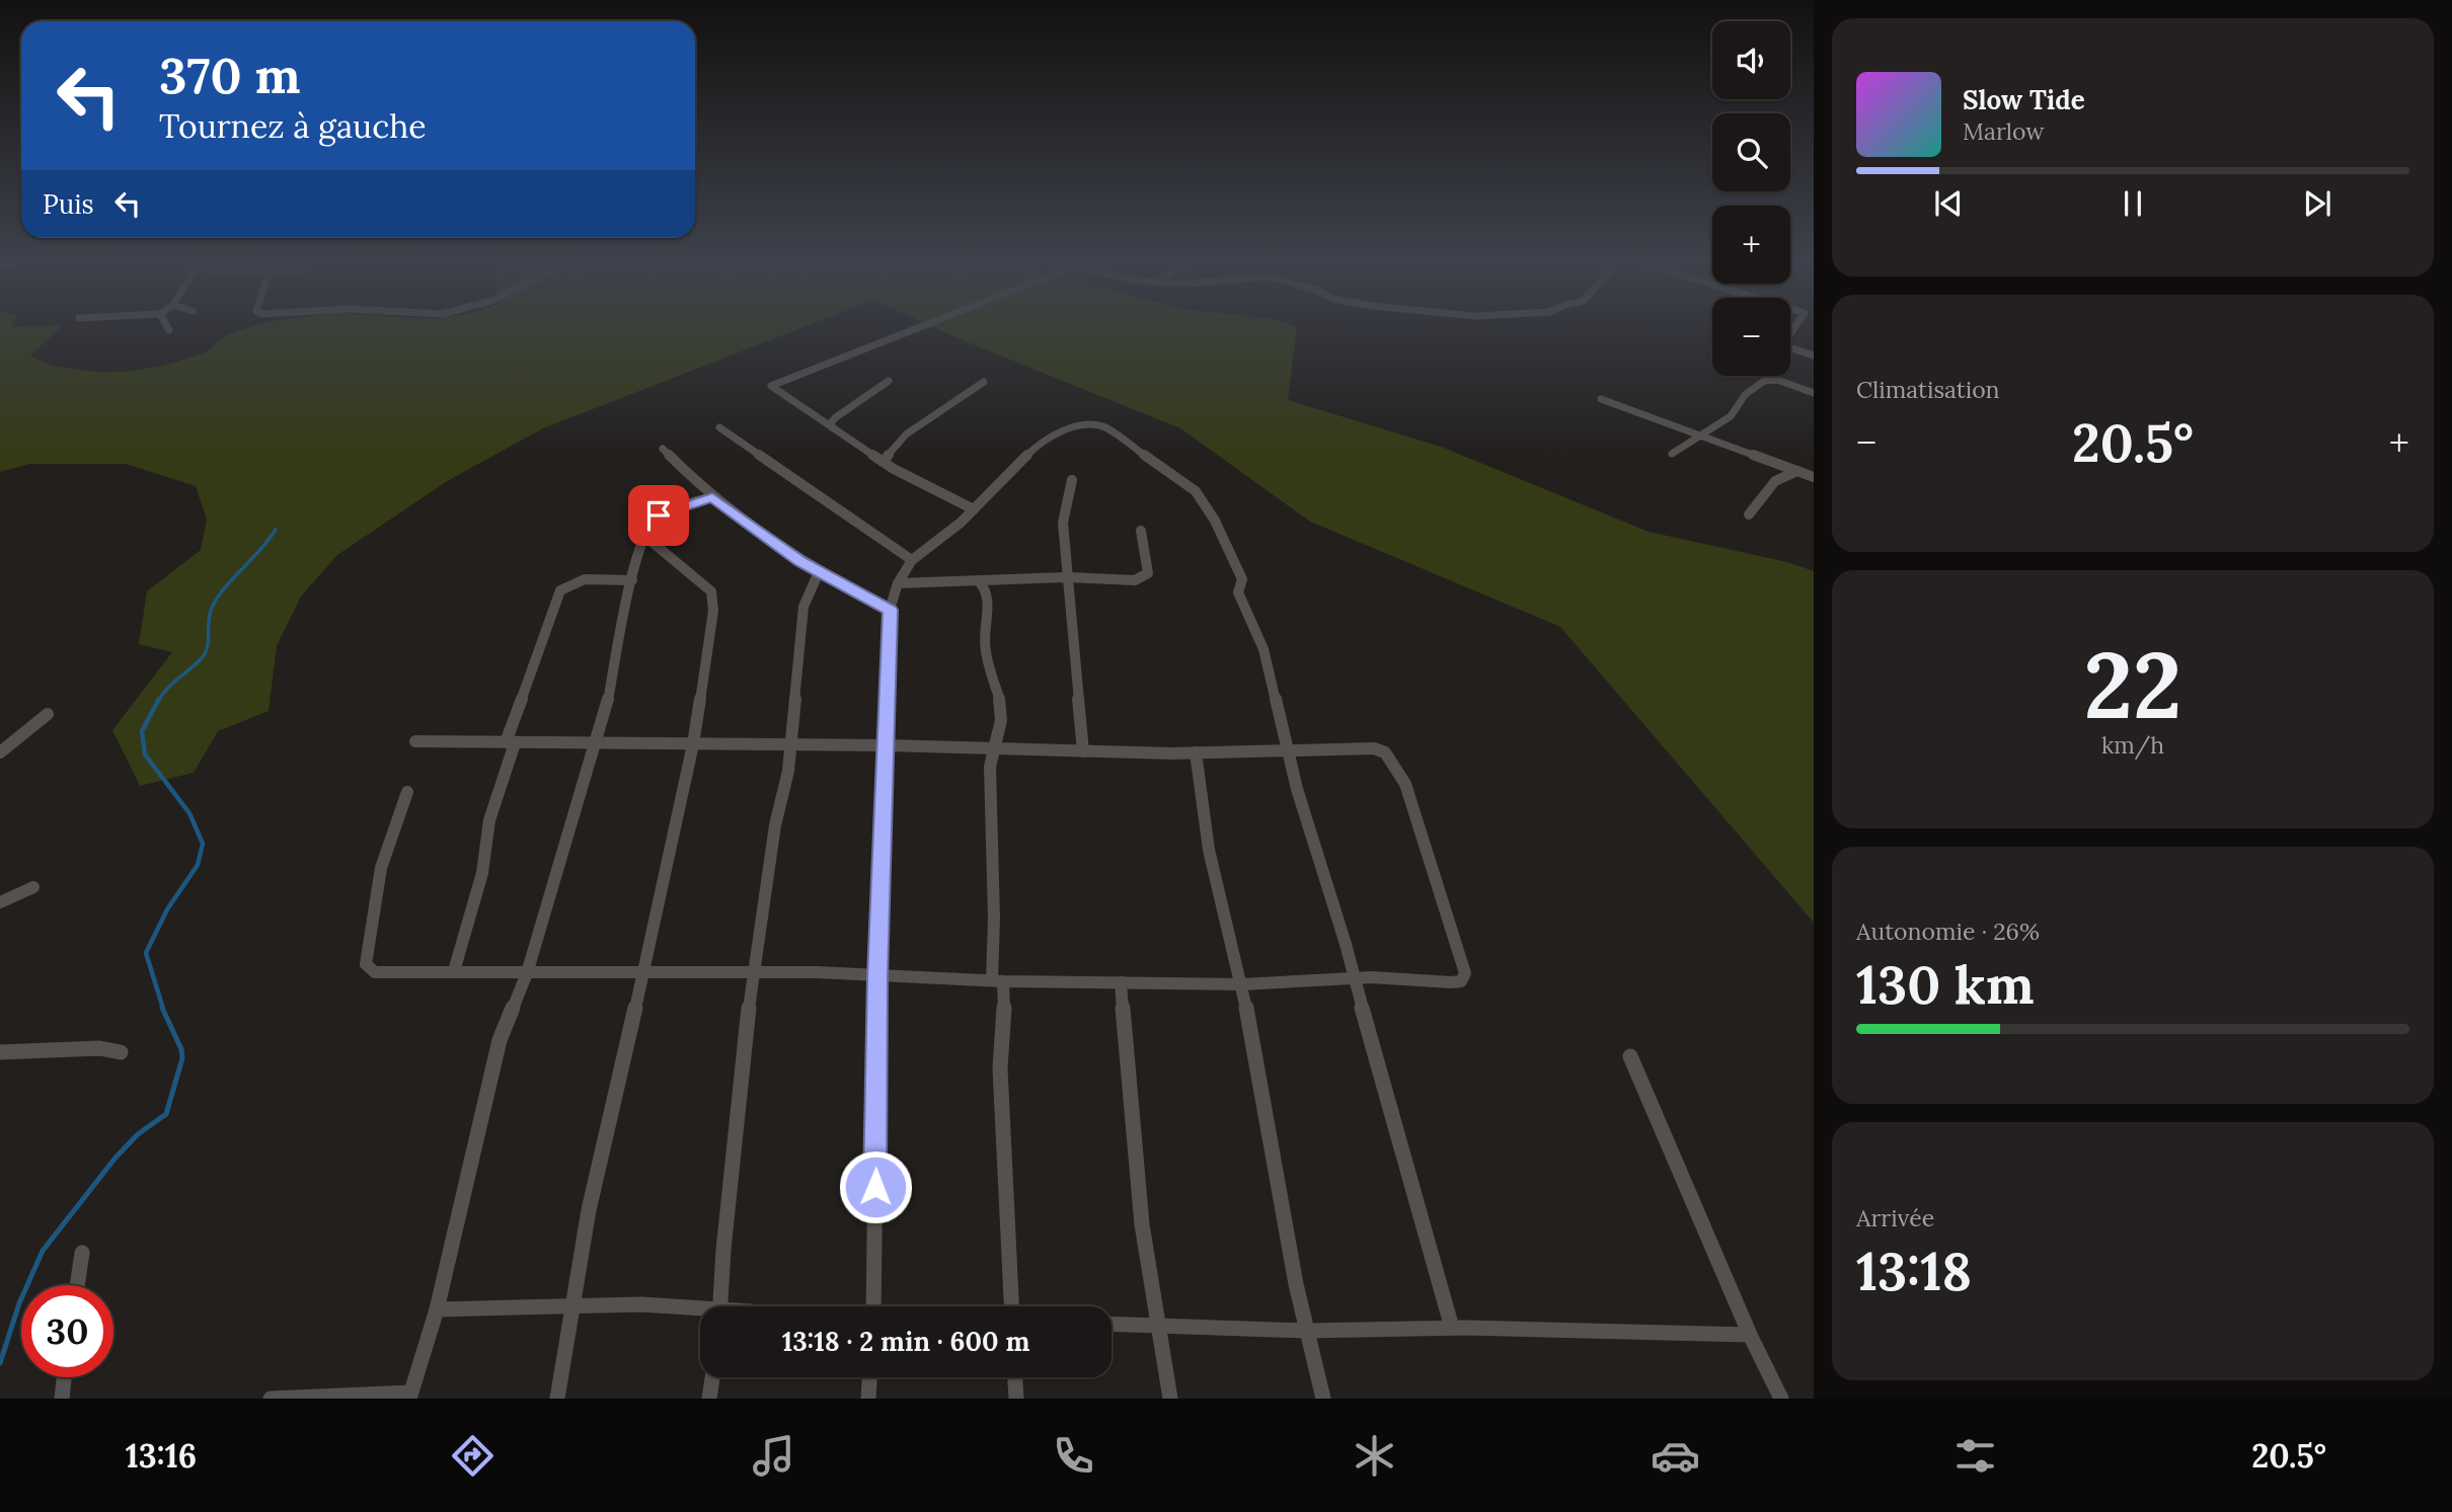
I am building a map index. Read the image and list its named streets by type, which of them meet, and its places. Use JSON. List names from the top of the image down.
{
  "page": {
    "map_buttons": ["+", "−"],
    "turn": ["370 m", "Tournez à gauche"],
    "song": ["Slow Tide", "Marlow"],
    "then": "Puis",
    "tile": [
      "Climatisation",
      ["22", "km/h"],
      ["Autonomie · 26%", "130 km"],
      ["Arrivée", "13:18"]
    ],
    "heat": ["−", "20.5°", "+"],
    "limit": "30",
    "trip": "13:18 · 2 min · 600 m",
    "tabs": ["13:16", "20.5°"]
  }
}
